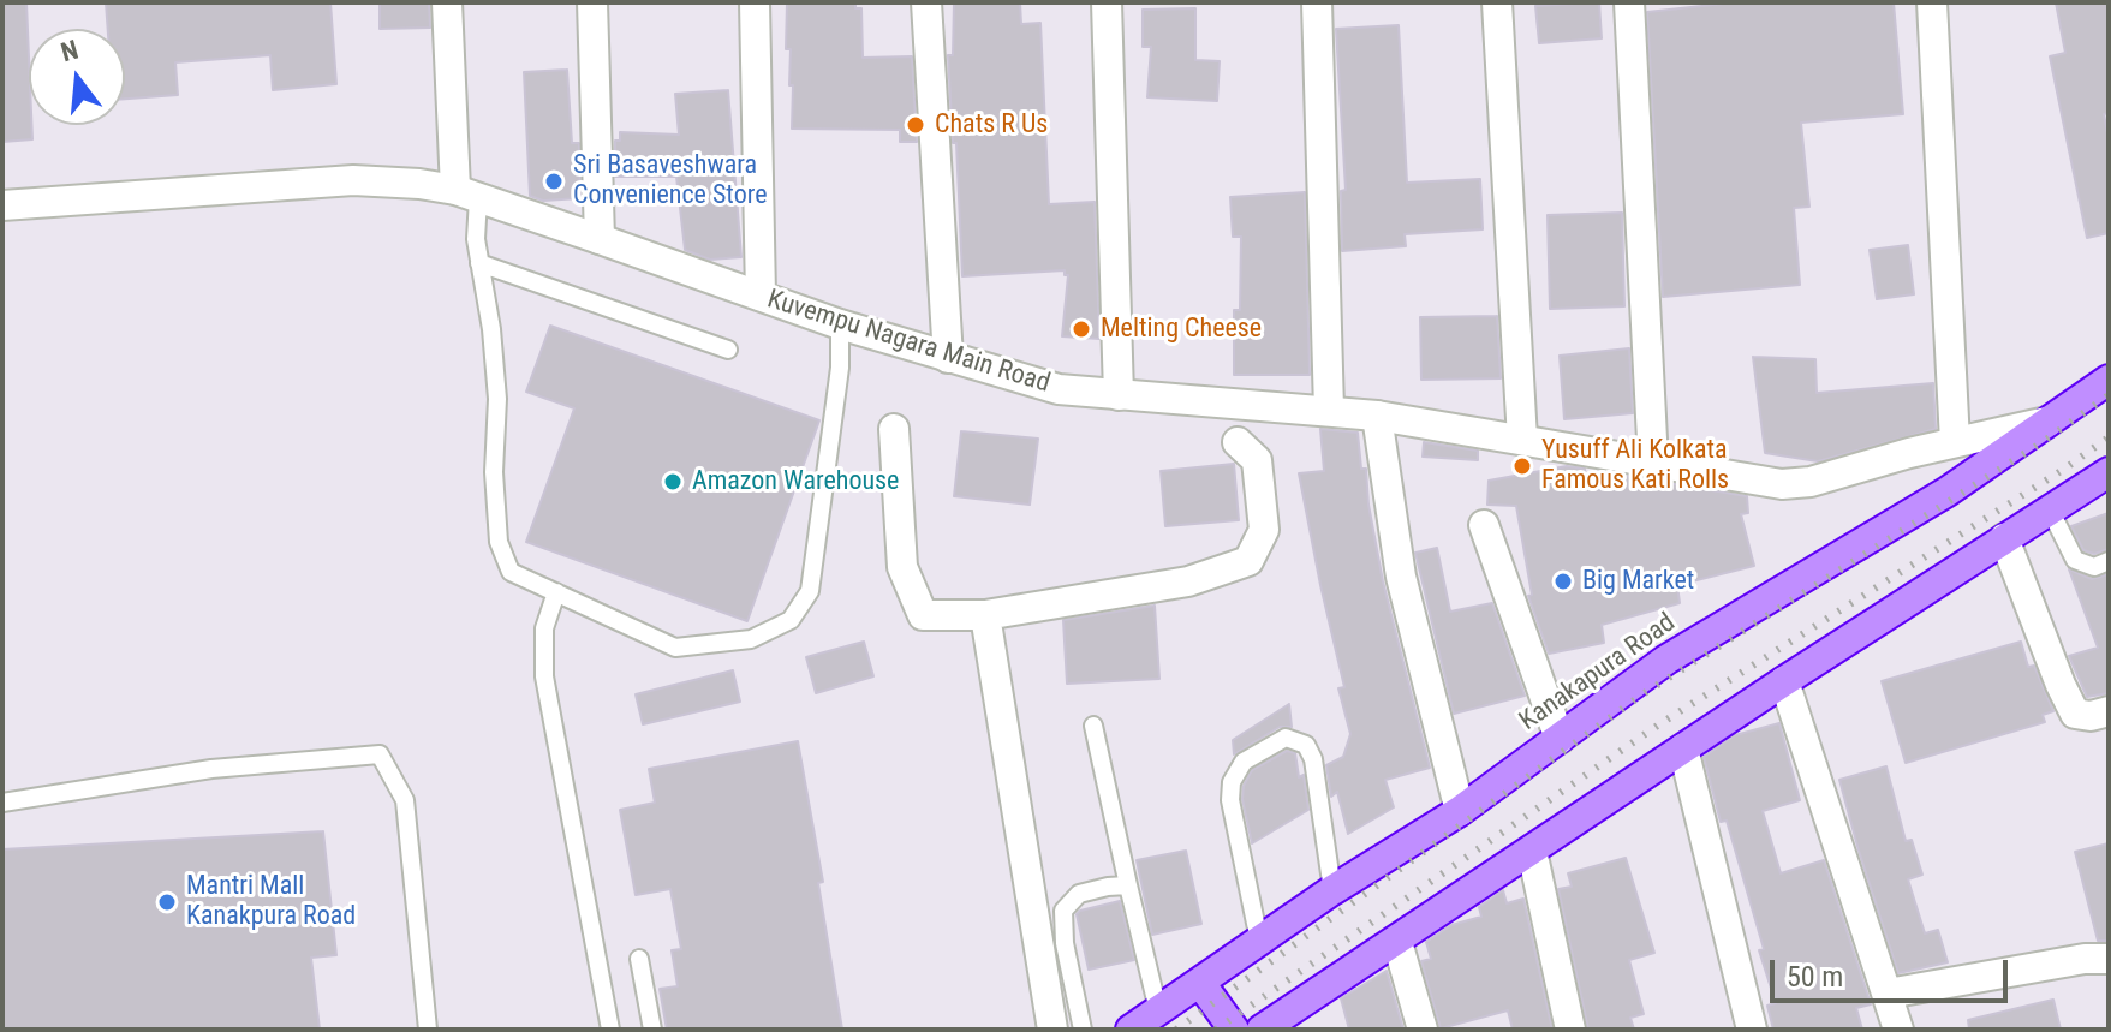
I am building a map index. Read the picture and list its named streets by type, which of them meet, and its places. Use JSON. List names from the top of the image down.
{
  "streets": {
    "highway": ["Kanakapura Road"],
    "street": ["Kuvempu Nagara Main Road"]
  },
  "crossings": [
    ["Kuvempu Nagara Main Road", "Kanakapura Road"]
  ],
  "places": [
    "Chats R Us",
    "Sri Basaveshwara Convenience Store",
    "Melting Cheese",
    "Yusuff Ali Kolkata Famous Kati Rolls",
    "Amazon Warehouse",
    "Big Market",
    "Mantri Mall Kanakpura Road"
  ],
  "scale_bar": "50 m",
  "north": "top"
}
